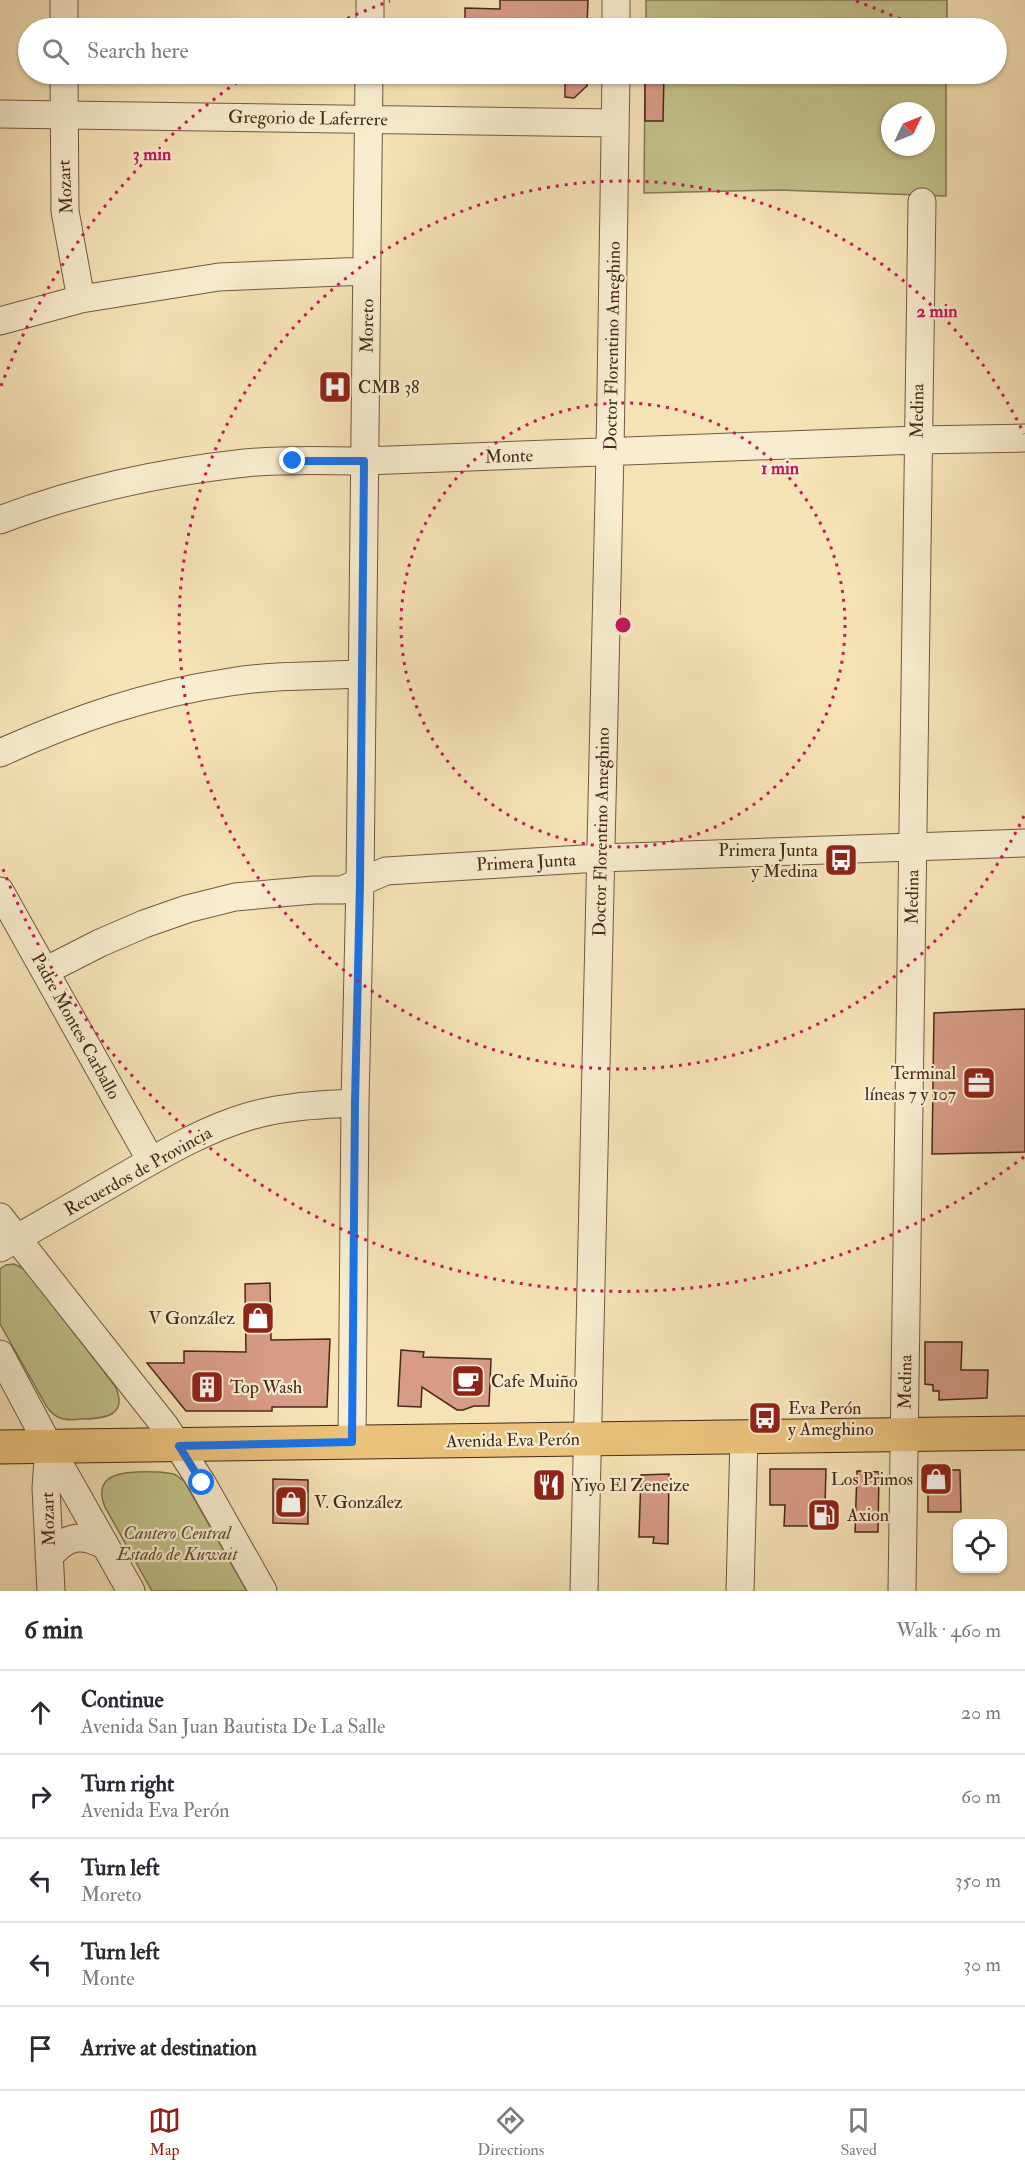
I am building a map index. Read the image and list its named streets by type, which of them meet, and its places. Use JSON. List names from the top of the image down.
{
  "streets": {
    "main road": ["Avenida Eva Perón"],
    "street": [
      "Gregorio de Laferrere",
      "Mozart",
      "Moreto",
      "Doctor Florentino Ameghino",
      "Medina",
      "Monte",
      "Primera Junta",
      "Padre Montes Carballo",
      "Recuerdos de Provincia"
    ]
  },
  "crossings": [
    ["Gregorio de Laferrere", "Mozart"],
    ["Gregorio de Laferrere", "Moreto"],
    ["Gregorio de Laferrere", "Doctor Florentino Ameghino"],
    ["Mozart", "Avenida Eva Perón"],
    ["Moreto", "Monte"],
    ["Moreto", "Primera Junta"],
    ["Moreto", "Recuerdos de Provincia"],
    ["Moreto", "Avenida Eva Perón"],
    ["Doctor Florentino Ameghino", "Monte"],
    ["Doctor Florentino Ameghino", "Primera Junta"],
    ["Doctor Florentino Ameghino", "Avenida Eva Perón"],
    ["Medina", "Monte"],
    ["Medina", "Primera Junta"],
    ["Medina", "Avenida Eva Perón"],
    ["Primera Junta", "Padre Montes Carballo"],
    ["Padre Montes Carballo", "Recuerdos de Provincia"]
  ],
  "parks": ["Cantero Central Estado de Kuwait"],
  "places": {
    "hospital": ["CMB 38"],
    "bus stop": ["Primera Junta y Medina", "Eva Perón y Ameghino"],
    "office": ["Terminal líneas 7 y 107"],
    "shop": ["V González", "Los Primos", "V. González"],
    "cafe": ["Cafe Muiño"],
    "building": ["Top Wash"],
    "restaurant": ["Yiyo El Zeneize"],
    "fuel station": ["Axion"]
  },
  "north": "top right",
  "page": {
    "search": "Search here",
    "heading": ["6 min", "Walk · 460 m"],
    "list": [
      ["Continue", "Avenida San Juan Bautista De La Salle", "20 m"],
      ["Turn right", "Avenida Eva Perón", "60 m"],
      ["Turn left", "Moreto", "350 m"],
      ["Turn left", "Monte", "30 m"],
      "Arrive at destination"
    ],
    "nav": ["Map", "Directions", "Saved"]
  },
  "rings": ["3 min", "2 min", "1 min"]
}
